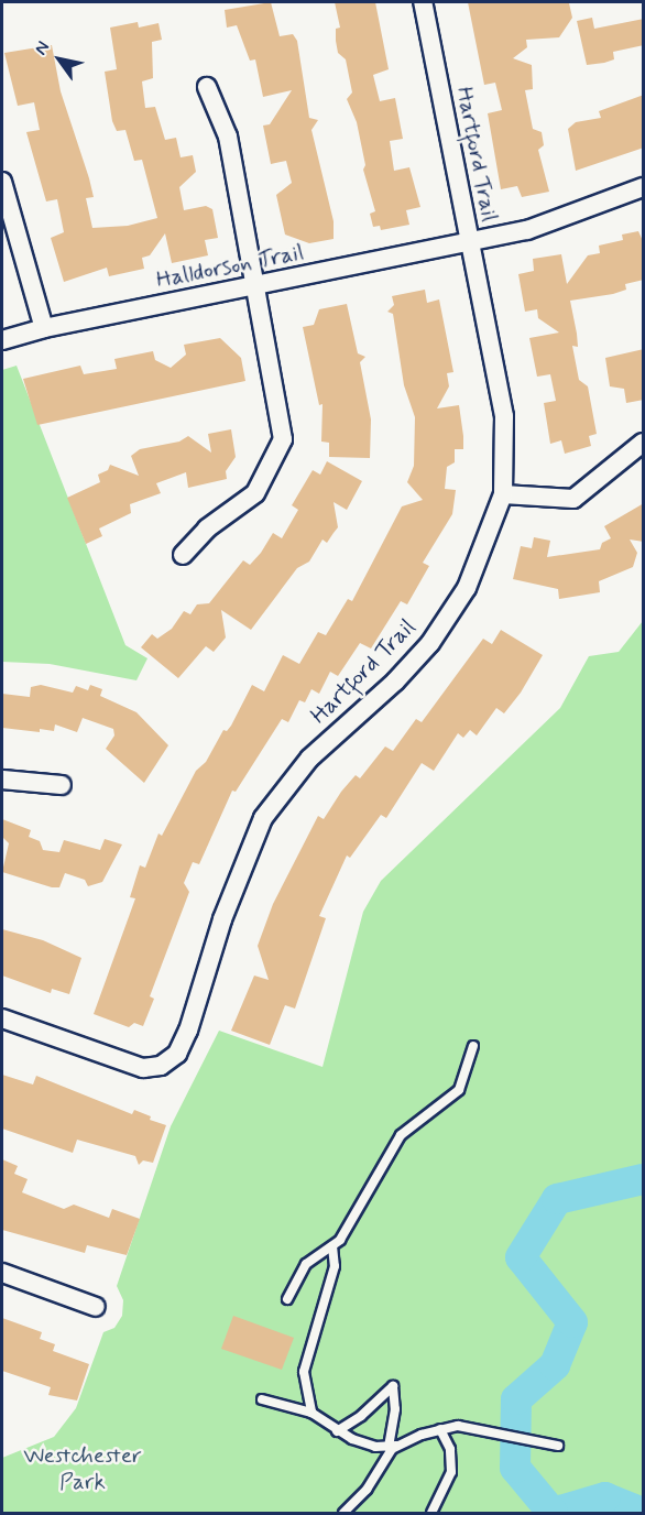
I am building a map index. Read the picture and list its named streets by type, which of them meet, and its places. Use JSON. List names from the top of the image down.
{
  "streets": {
    "street": ["Hartford Trail", "Halldorson Trail"]
  },
  "crossings": [
    ["Hartford Trail", "Halldorson Trail"]
  ],
  "parks": ["Westchester Park"],
  "north": "top left"
}
